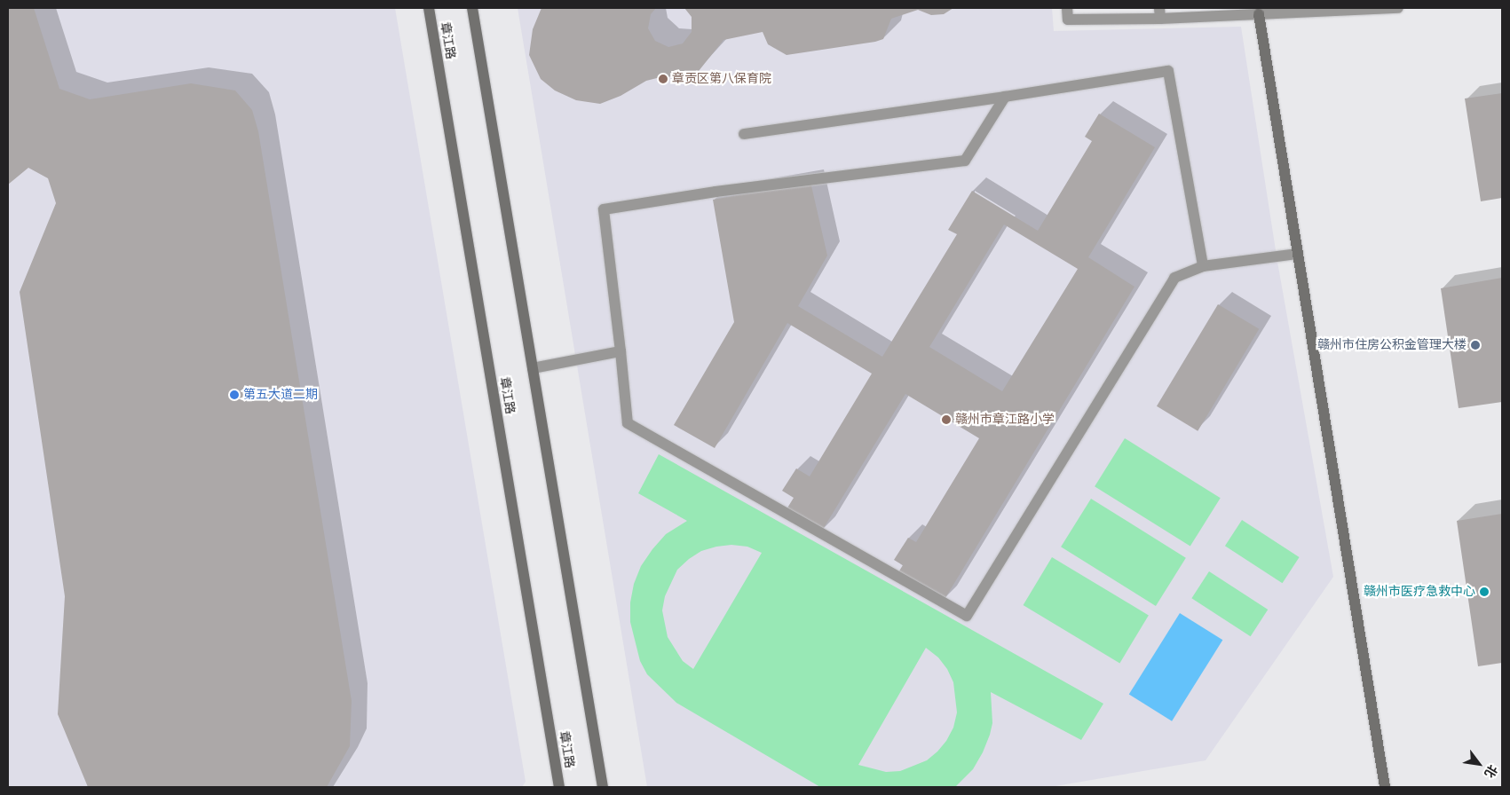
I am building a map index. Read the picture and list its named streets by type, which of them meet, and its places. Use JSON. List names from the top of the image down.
{
  "streets": {
    "main road": ["章江路"]
  },
  "places": [
    "章贡区第八保育院",
    "赣州市住房公积金管理大楼",
    "第五大道二期",
    "赣州市章江路小学",
    "赣州市医疗急救中心"
  ],
  "north": "bottom right"
}
